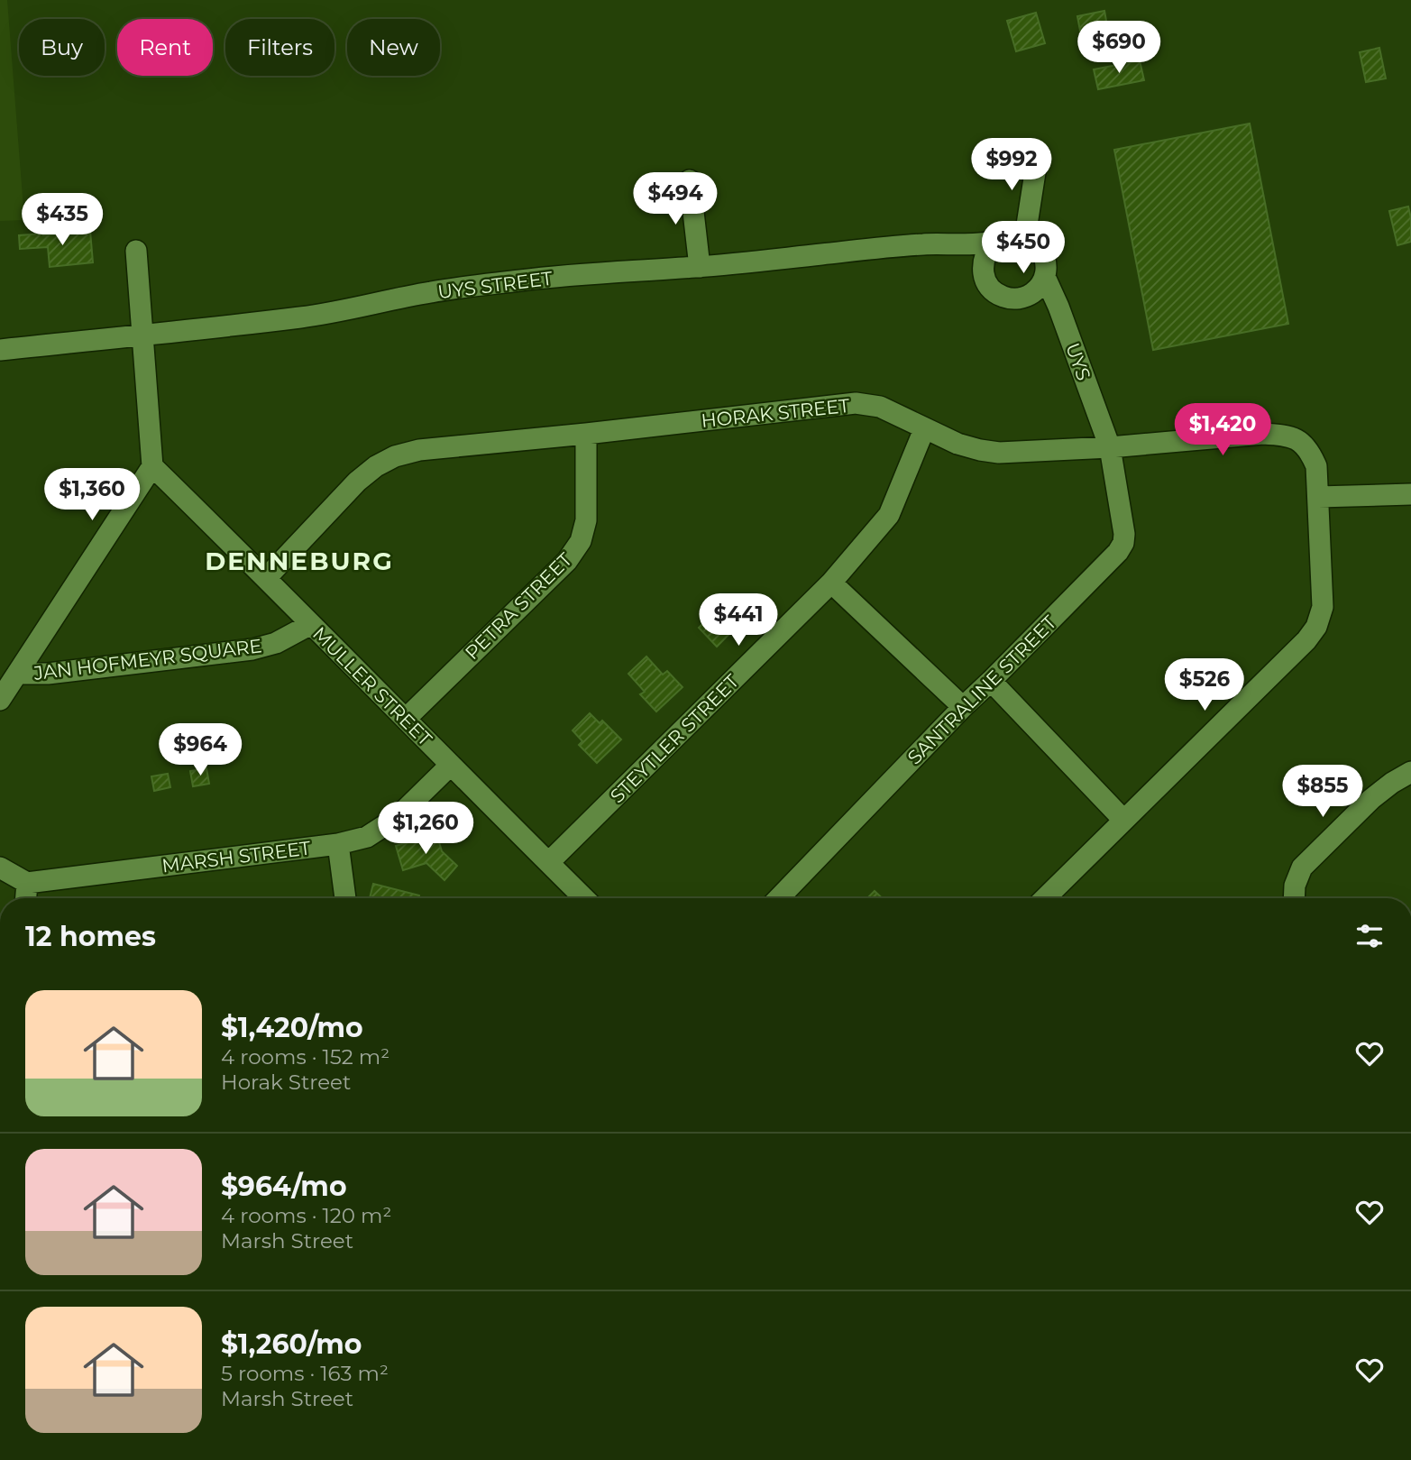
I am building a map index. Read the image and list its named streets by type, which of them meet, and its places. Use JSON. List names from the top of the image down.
{
  "streets": {
    "street": [
      "UYS STREET",
      "UYS",
      "HORAK STREET",
      "PETRA STREET",
      "JAN HOFMEYR SQUARE",
      "MULLER STREET",
      "SANTRALINE STREET",
      "STEYTLER STREET",
      "MARSH STREET"
    ]
  },
  "crossings": [
    ["UYS STREET", "UYS"],
    ["UYS", "HORAK STREET"],
    ["UYS", "SANTRALINE STREET"],
    ["HORAK STREET", "PETRA STREET"],
    ["HORAK STREET", "MULLER STREET"],
    ["HORAK STREET", "SANTRALINE STREET"],
    ["HORAK STREET", "STEYTLER STREET"],
    ["PETRA STREET", "MULLER STREET"],
    ["JAN HOFMEYR SQUARE", "MULLER STREET"],
    ["MULLER STREET", "STEYTLER STREET"],
    ["MULLER STREET", "MARSH STREET"]
  ],
  "districts": ["DENNEBURG"],
  "page": {
    "chip": [
      "Buy",
      "Rent",
      "Filters",
      "New"
    ],
    "price": [
      "$690",
      "$992",
      "$494",
      "$435",
      "$450",
      "$1,420",
      "$1,360",
      "$441",
      "$526",
      "$964",
      "$855",
      "$1,260"
    ],
    "heading": "12 homes",
    "list": [
      {
        "name": "$1,420/mo",
        "note": "4 rooms · 152 m² · Horak Street"
      },
      {
        "name": "$964/mo",
        "note": "4 rooms · 120 m² · Marsh Street"
      },
      {
        "name": "$1,260/mo",
        "note": "5 rooms · 163 m² · Marsh Street"
      }
    ]
  }
}
